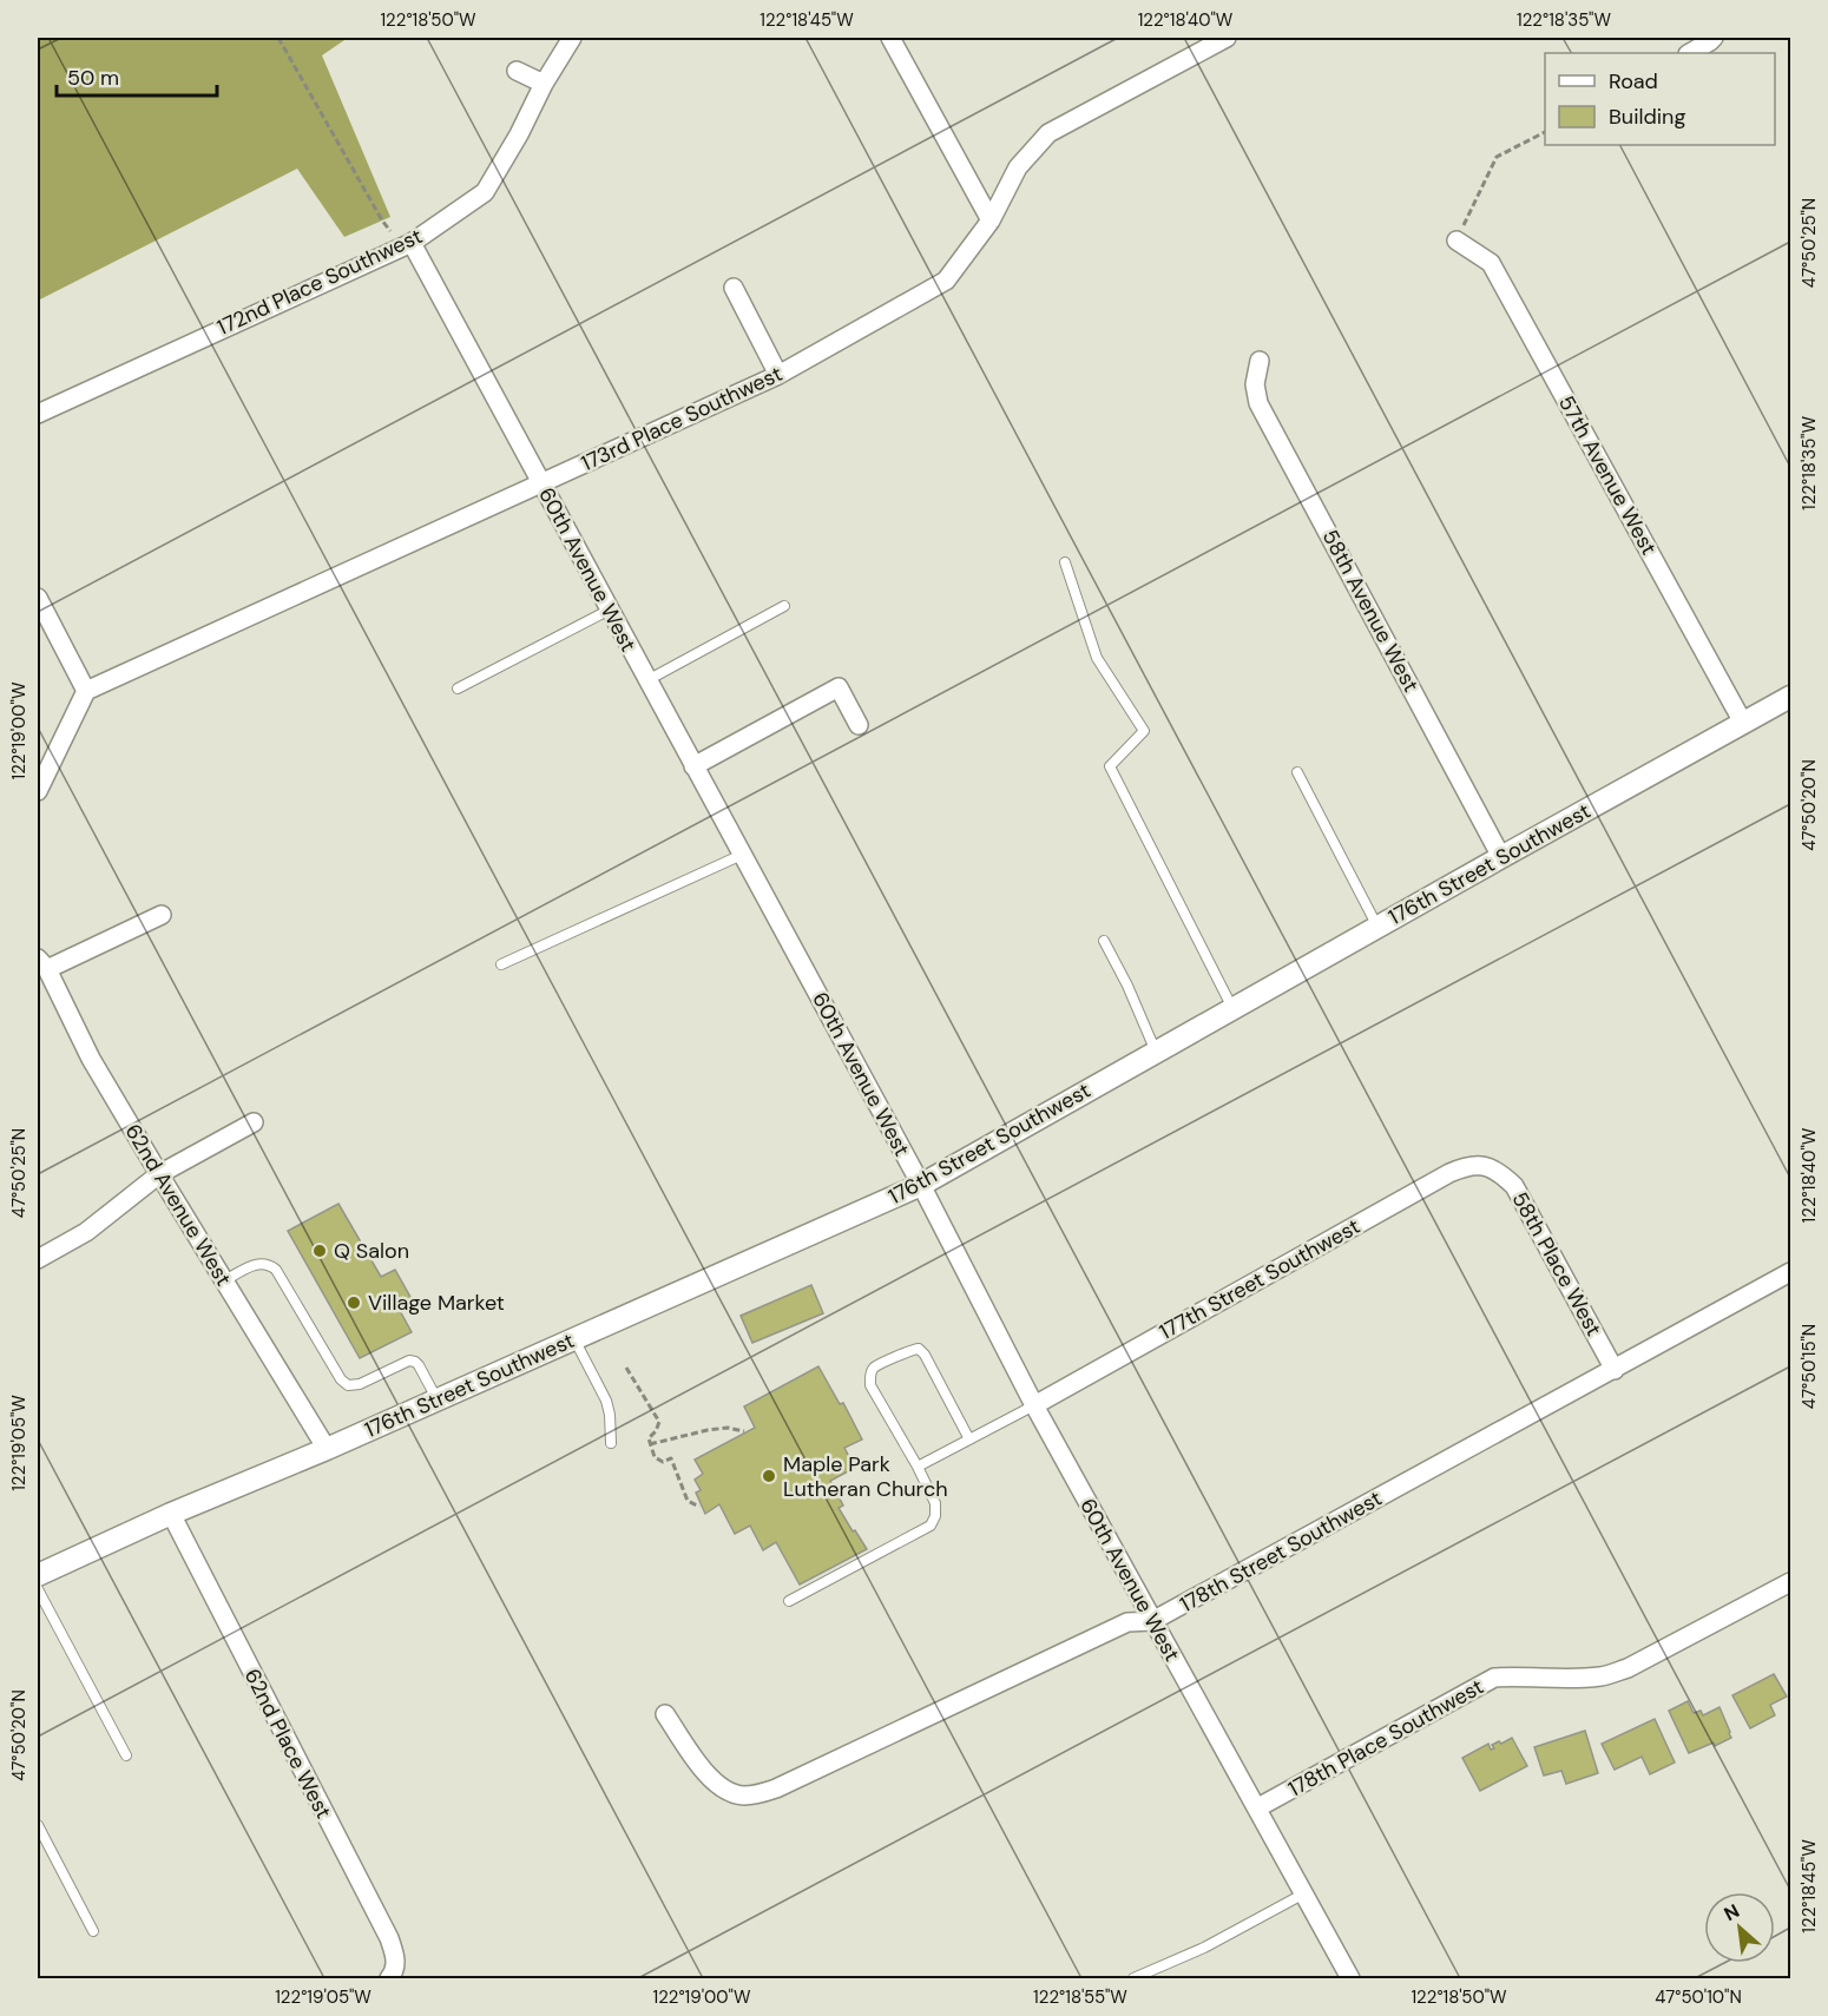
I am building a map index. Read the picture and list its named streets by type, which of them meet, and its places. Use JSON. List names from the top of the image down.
{
  "streets": {
    "street": [
      "172nd Place Southwest",
      "173rd Place Southwest",
      "57th Avenue West",
      "60th Avenue West",
      "58th Avenue West",
      "176th Street Southwest",
      "62nd Avenue West",
      "58th Place West",
      "177th Street Southwest",
      "178th Street Southwest",
      "178th Place Southwest",
      "62nd Place West"
    ]
  },
  "crossings": [
    ["172nd Place Southwest", "60th Avenue West"],
    ["173rd Place Southwest", "60th Avenue West"],
    ["57th Avenue West", "176th Street Southwest"],
    ["60th Avenue West", "176th Street Southwest"],
    ["60th Avenue West", "177th Street Southwest"],
    ["60th Avenue West", "178th Street Southwest"],
    ["60th Avenue West", "178th Place Southwest"],
    ["58th Avenue West", "176th Street Southwest"],
    ["176th Street Southwest", "62nd Avenue West"],
    ["176th Street Southwest", "62nd Place West"],
    ["58th Place West", "177th Street Southwest"],
    ["58th Place West", "178th Street Southwest"]
  ],
  "places": ["Q Salon", "Village Market", "Maple Park Lutheran Church"],
  "legend": ["Road", "Building"],
  "scale_bar": "50 m",
  "north": "top left",
  "coordinates": [
    "122°18'50\"W",
    "122°18'45\"W",
    "122°18'40\"W",
    "122°18'35\"W",
    "47°50'25\"N",
    "122°19'00\"W",
    "47°50'20\"N",
    "47°50'15\"N",
    "122°19'05\"W",
    "122°18'55\"W",
    "47°50'10\"N"
  ]
}
